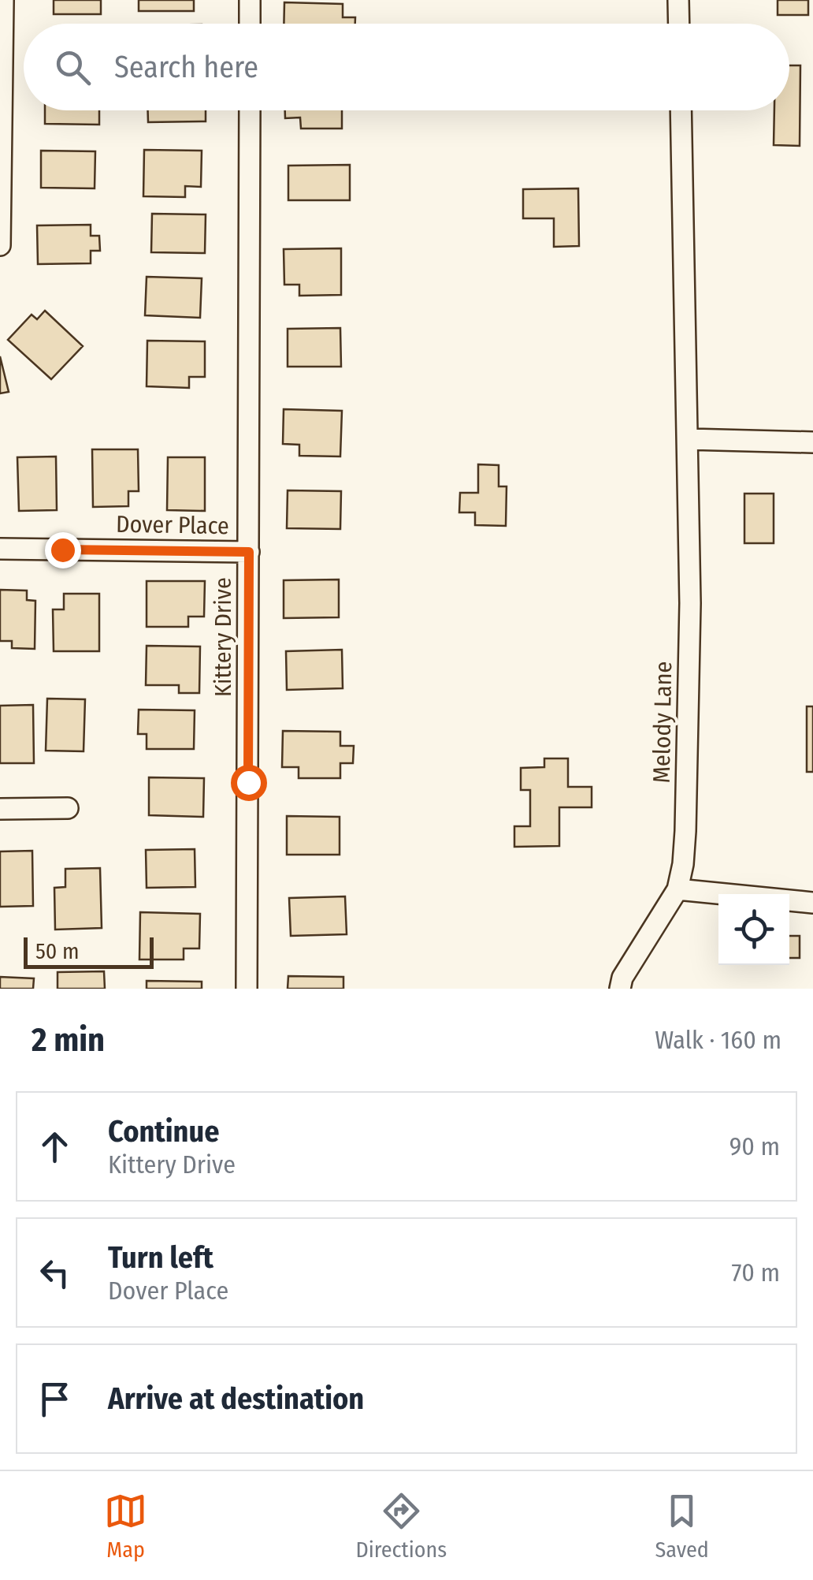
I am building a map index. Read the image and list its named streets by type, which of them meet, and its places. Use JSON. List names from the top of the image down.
{
  "streets": {
    "street": ["Dover Place", "Kittery Drive", "Melody Lane"]
  },
  "crossings": [
    ["Dover Place", "Kittery Drive"]
  ],
  "scale_bar": "50 m",
  "page": {
    "search": "Search here",
    "scale": "50 m",
    "heading": ["2 min", "Walk · 160 m"],
    "list": [
      ["Continue", "Kittery Drive", "90 m"],
      ["Turn left", "Dover Place", "70 m"],
      "Arrive at destination"
    ],
    "nav": ["Map", "Directions", "Saved"]
  }
}
